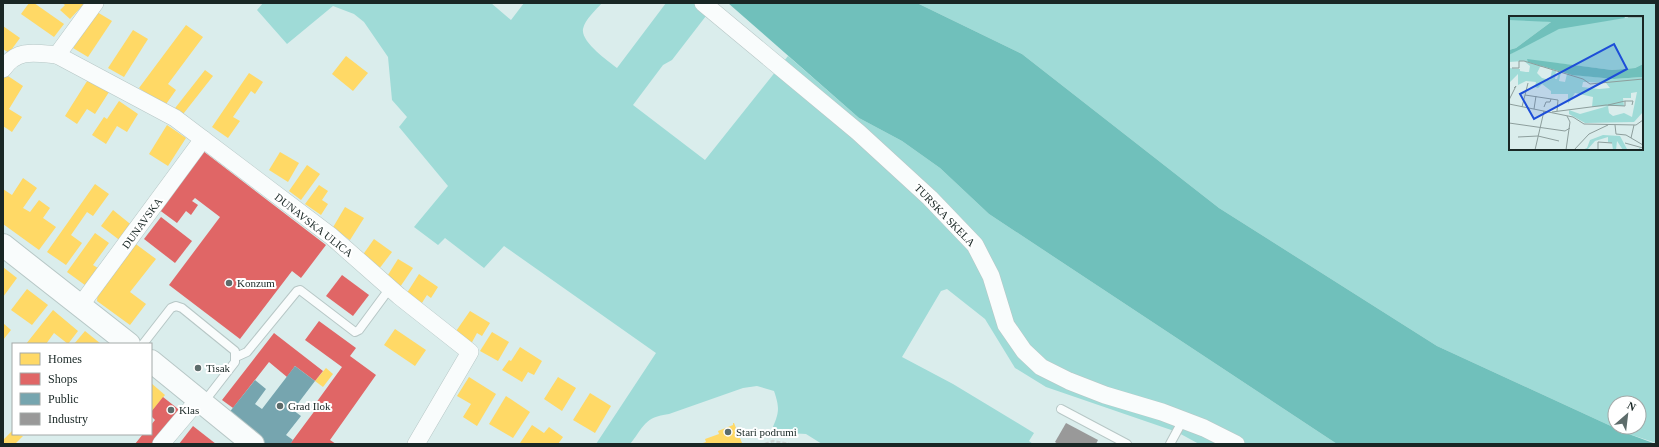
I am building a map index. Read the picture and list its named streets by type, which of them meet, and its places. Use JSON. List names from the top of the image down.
{
  "streets": {
    "street": ["TURSKA SKELA", "DUNAVSKA", "DUNAVSKA ULICA"]
  },
  "crossings": [
    ["DUNAVSKA", "DUNAVSKA ULICA"]
  ],
  "places": [
    "Konzum",
    "Tisak",
    "Grad Ilok",
    "Klas",
    "Stari podrumi"
  ],
  "legend": [
    "Homes",
    "Shops",
    "Public",
    "Industry"
  ],
  "north": "top right"
}
